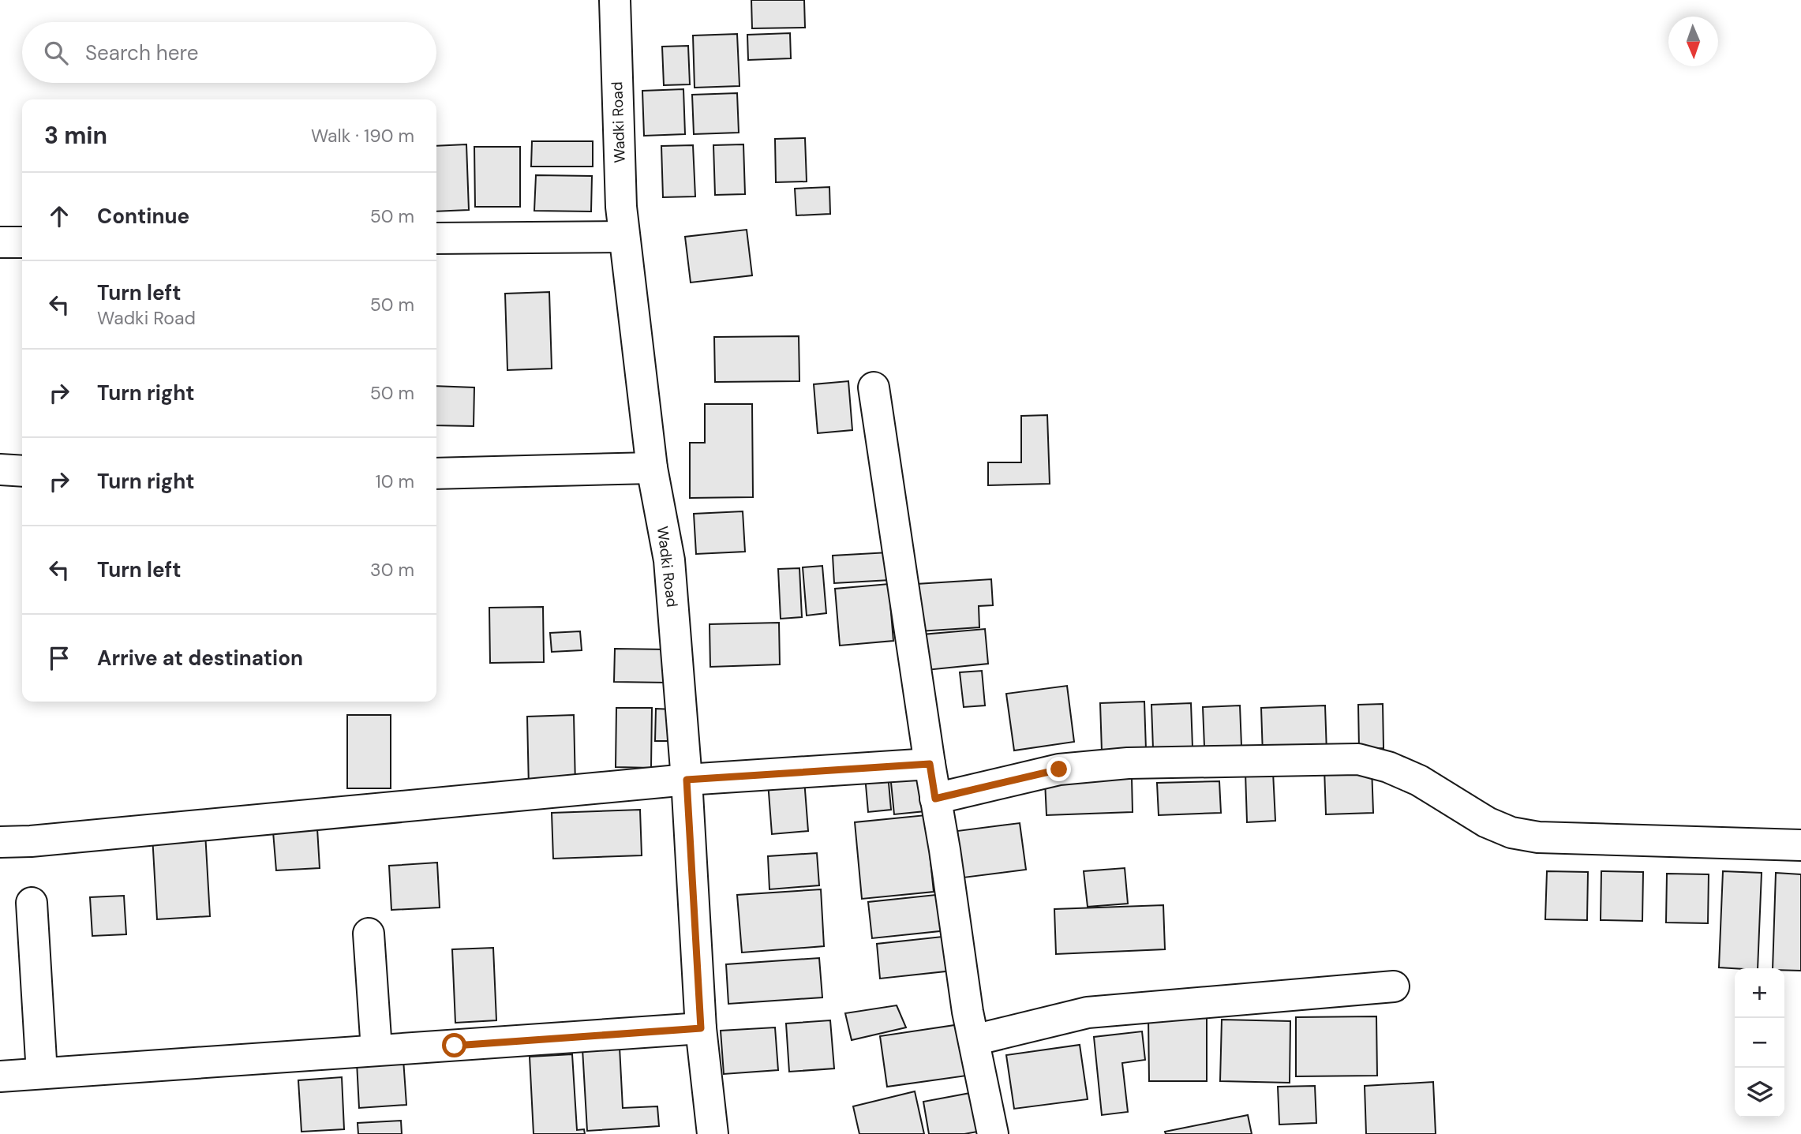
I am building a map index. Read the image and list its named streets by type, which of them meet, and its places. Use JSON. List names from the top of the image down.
{
  "streets": {
    "street": ["Wadki Road"]
  },
  "north": "bottom",
  "page": {
    "search": "Search here",
    "heading": ["3 min", "Walk · 190 m"],
    "list": [
      ["Continue", "50 m"],
      ["Turn left", "Wadki Road", "50 m"],
      ["Turn right", "50 m"],
      ["Turn right", "10 m"],
      ["Turn left", "30 m"],
      "Arrive at destination"
    ],
    "map_buttons": ["+", "−"]
  }
}
